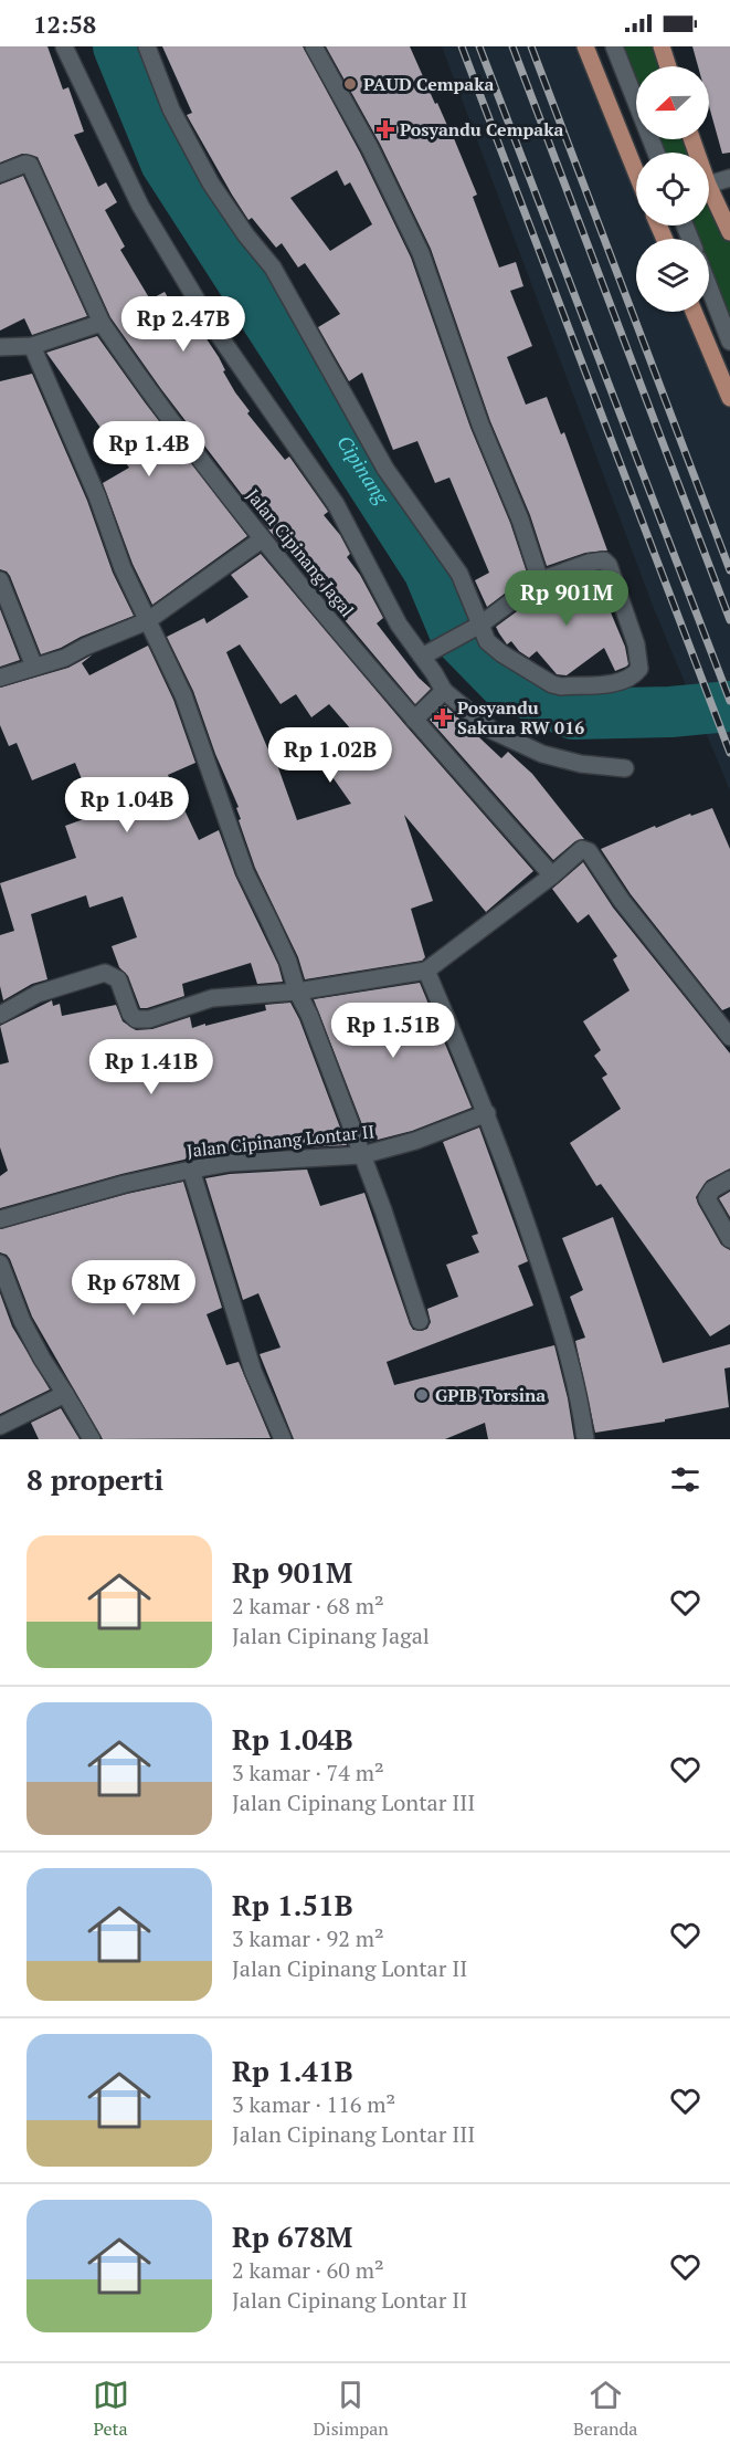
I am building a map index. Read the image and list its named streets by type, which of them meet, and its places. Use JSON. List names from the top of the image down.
{
  "streets": {
    "street": ["Jalan Cipinang Jagal", "Jalan Cipinang Lontar II"]
  },
  "water": ["Cipinang"],
  "places": {
    "other": ["PAUD Cempaka", "GPIB Torsina"],
    "health": ["Posyandu Cempaka", "Posyandu Sakura RW 016"]
  },
  "north": "left",
  "page": {
    "status": "12:58",
    "price": [
      "Rp 2.47B",
      "Rp 1.4B",
      "Rp 901M",
      "Rp 1.02B",
      "Rp 1.04B",
      "Rp 1.51B",
      "Rp 1.41B",
      "Rp 678M"
    ],
    "heading": "8 properti",
    "list": [
      {
        "name": "Rp 901M",
        "note": "2 kamar · 68 m² · Jalan Cipinang Jagal"
      },
      {
        "name": "Rp 1.04B",
        "note": "3 kamar · 74 m² · Jalan Cipinang Lontar III"
      },
      {
        "name": "Rp 1.51B",
        "note": "3 kamar · 92 m² · Jalan Cipinang Lontar II"
      },
      {
        "name": "Rp 1.41B",
        "note": "3 kamar · 116 m² · Jalan Cipinang Lontar III"
      },
      {
        "name": "Rp 678M",
        "note": "2 kamar · 60 m² · Jalan Cipinang Lontar II"
      }
    ],
    "tabs": ["Peta", "Disimpan", "Beranda"]
  }
}
